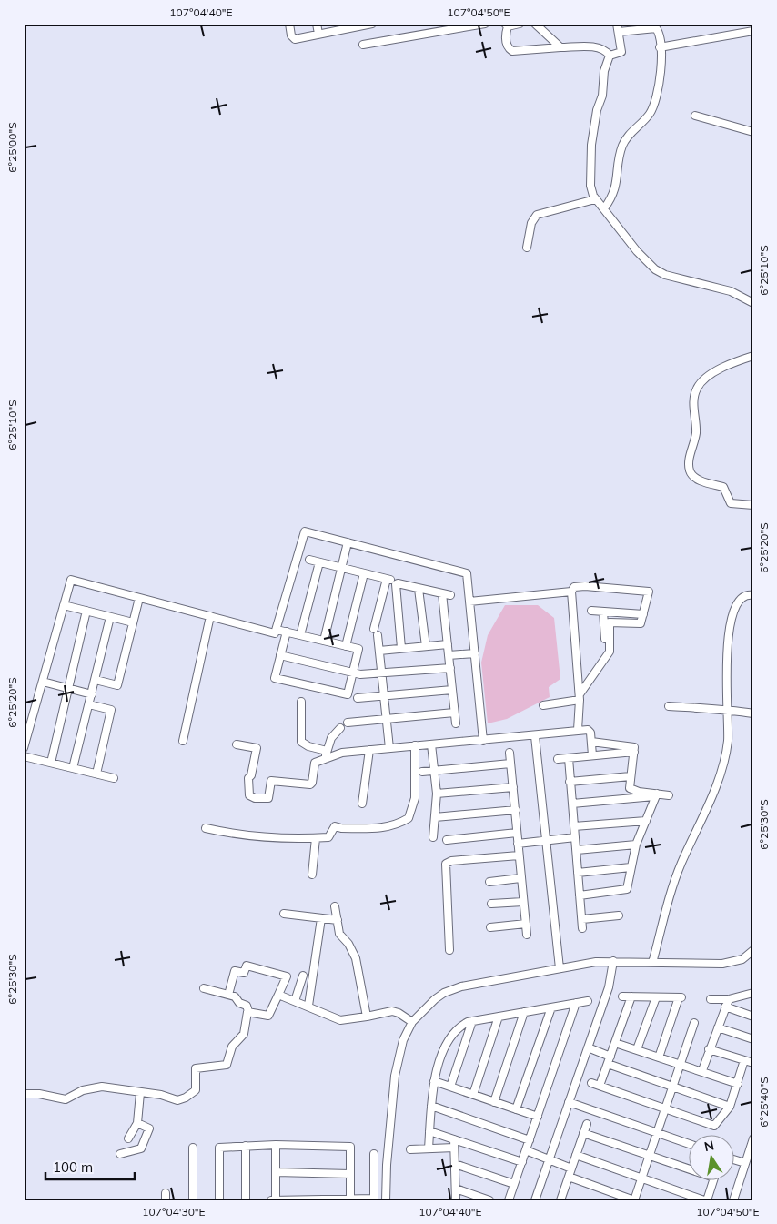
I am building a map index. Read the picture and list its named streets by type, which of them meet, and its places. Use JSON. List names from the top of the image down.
{
  "scale_bar": "100 m",
  "north": "top",
  "coordinates": [
    "107°04'40\"E",
    "107°04'50\"E",
    "6°25'00\"S",
    "6°25'10\"S",
    "6°25'20\"S",
    "6°25'30\"S",
    "6°25'40\"S",
    "107°04'30\"E"
  ]
}
